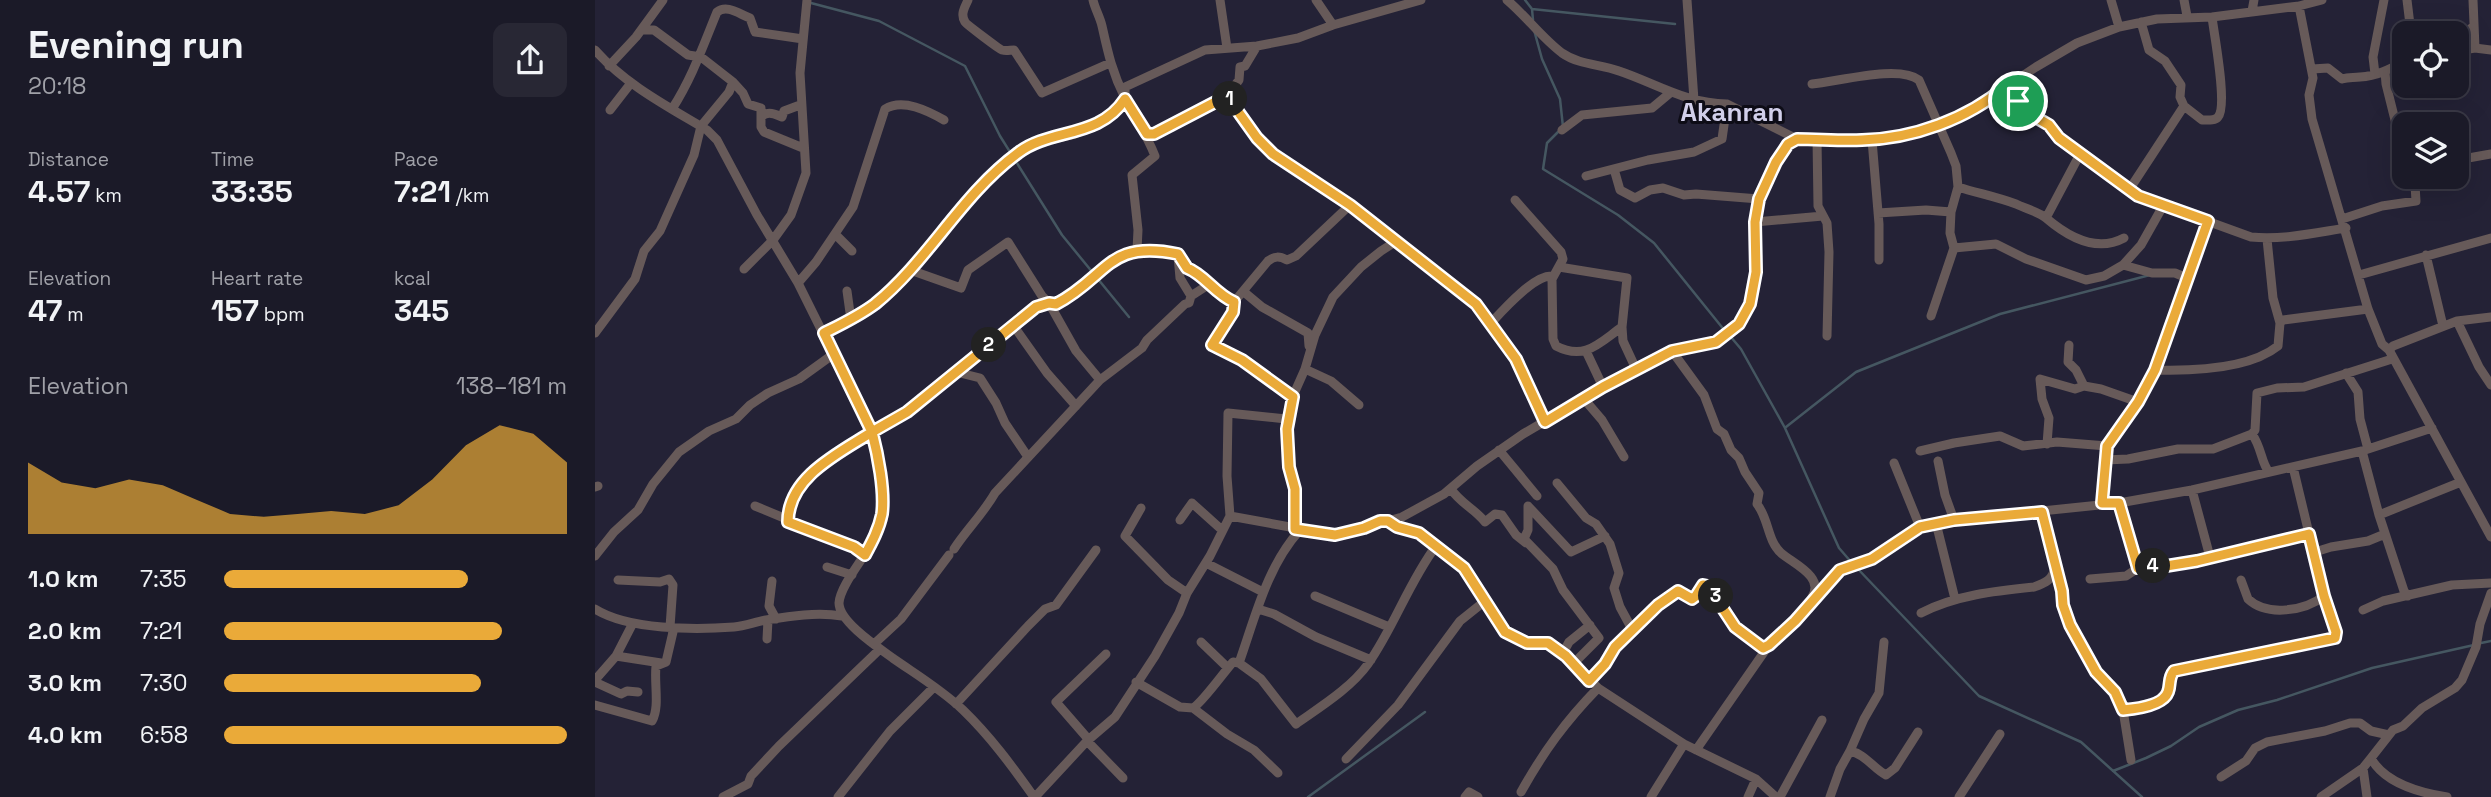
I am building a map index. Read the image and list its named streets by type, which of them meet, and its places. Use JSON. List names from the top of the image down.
{
  "districts": ["Akanran"],
  "page": {
    "heading": ["Evening run", "20:18"],
    "pins": [
      "1",
      "2",
      "4",
      "3"
    ],
    "stats": [
      ["Distance", "4.57 km"],
      ["Time", "33:35"],
      ["Pace", "7:21 /km"],
      ["Elevation", "47 m"],
      ["Heart rate", "157 bpm"],
      ["kcal", "345"]
    ],
    "chart": ["Elevation", "138–181 m"],
    "list": [
      {
        "name": "1.0 km",
        "note": "7:35"
      },
      {
        "name": "2.0 km",
        "note": "7:21"
      },
      {
        "name": "3.0 km",
        "note": "7:30"
      },
      {
        "name": "4.0 km",
        "note": "6:58"
      }
    ]
  }
}
